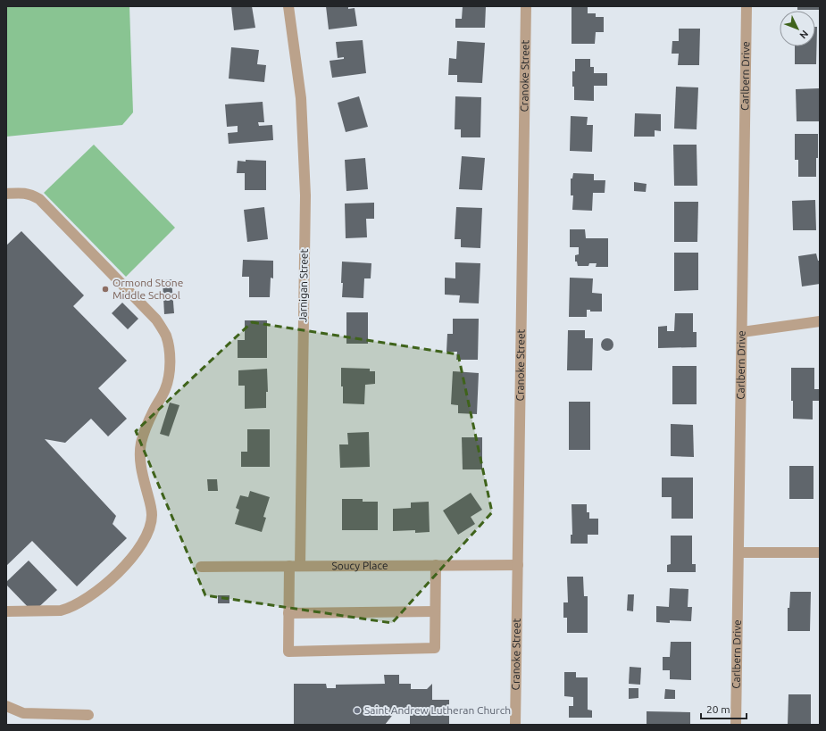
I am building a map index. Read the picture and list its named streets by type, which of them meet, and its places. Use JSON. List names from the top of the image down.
{
  "streets": {
    "street": [
      "Cranoke Street",
      "Carlbern Drive",
      "Jarnigan Street",
      "Soucy Place"
    ]
  },
  "crossings": [
    ["Cranoke Street", "Soucy Place"],
    ["Jarnigan Street", "Soucy Place"]
  ],
  "places": ["Ormond Stone Middle School", "Saint Andrew Lutheran Church"],
  "scale_bar": "20 m",
  "north": "bottom right"
}
